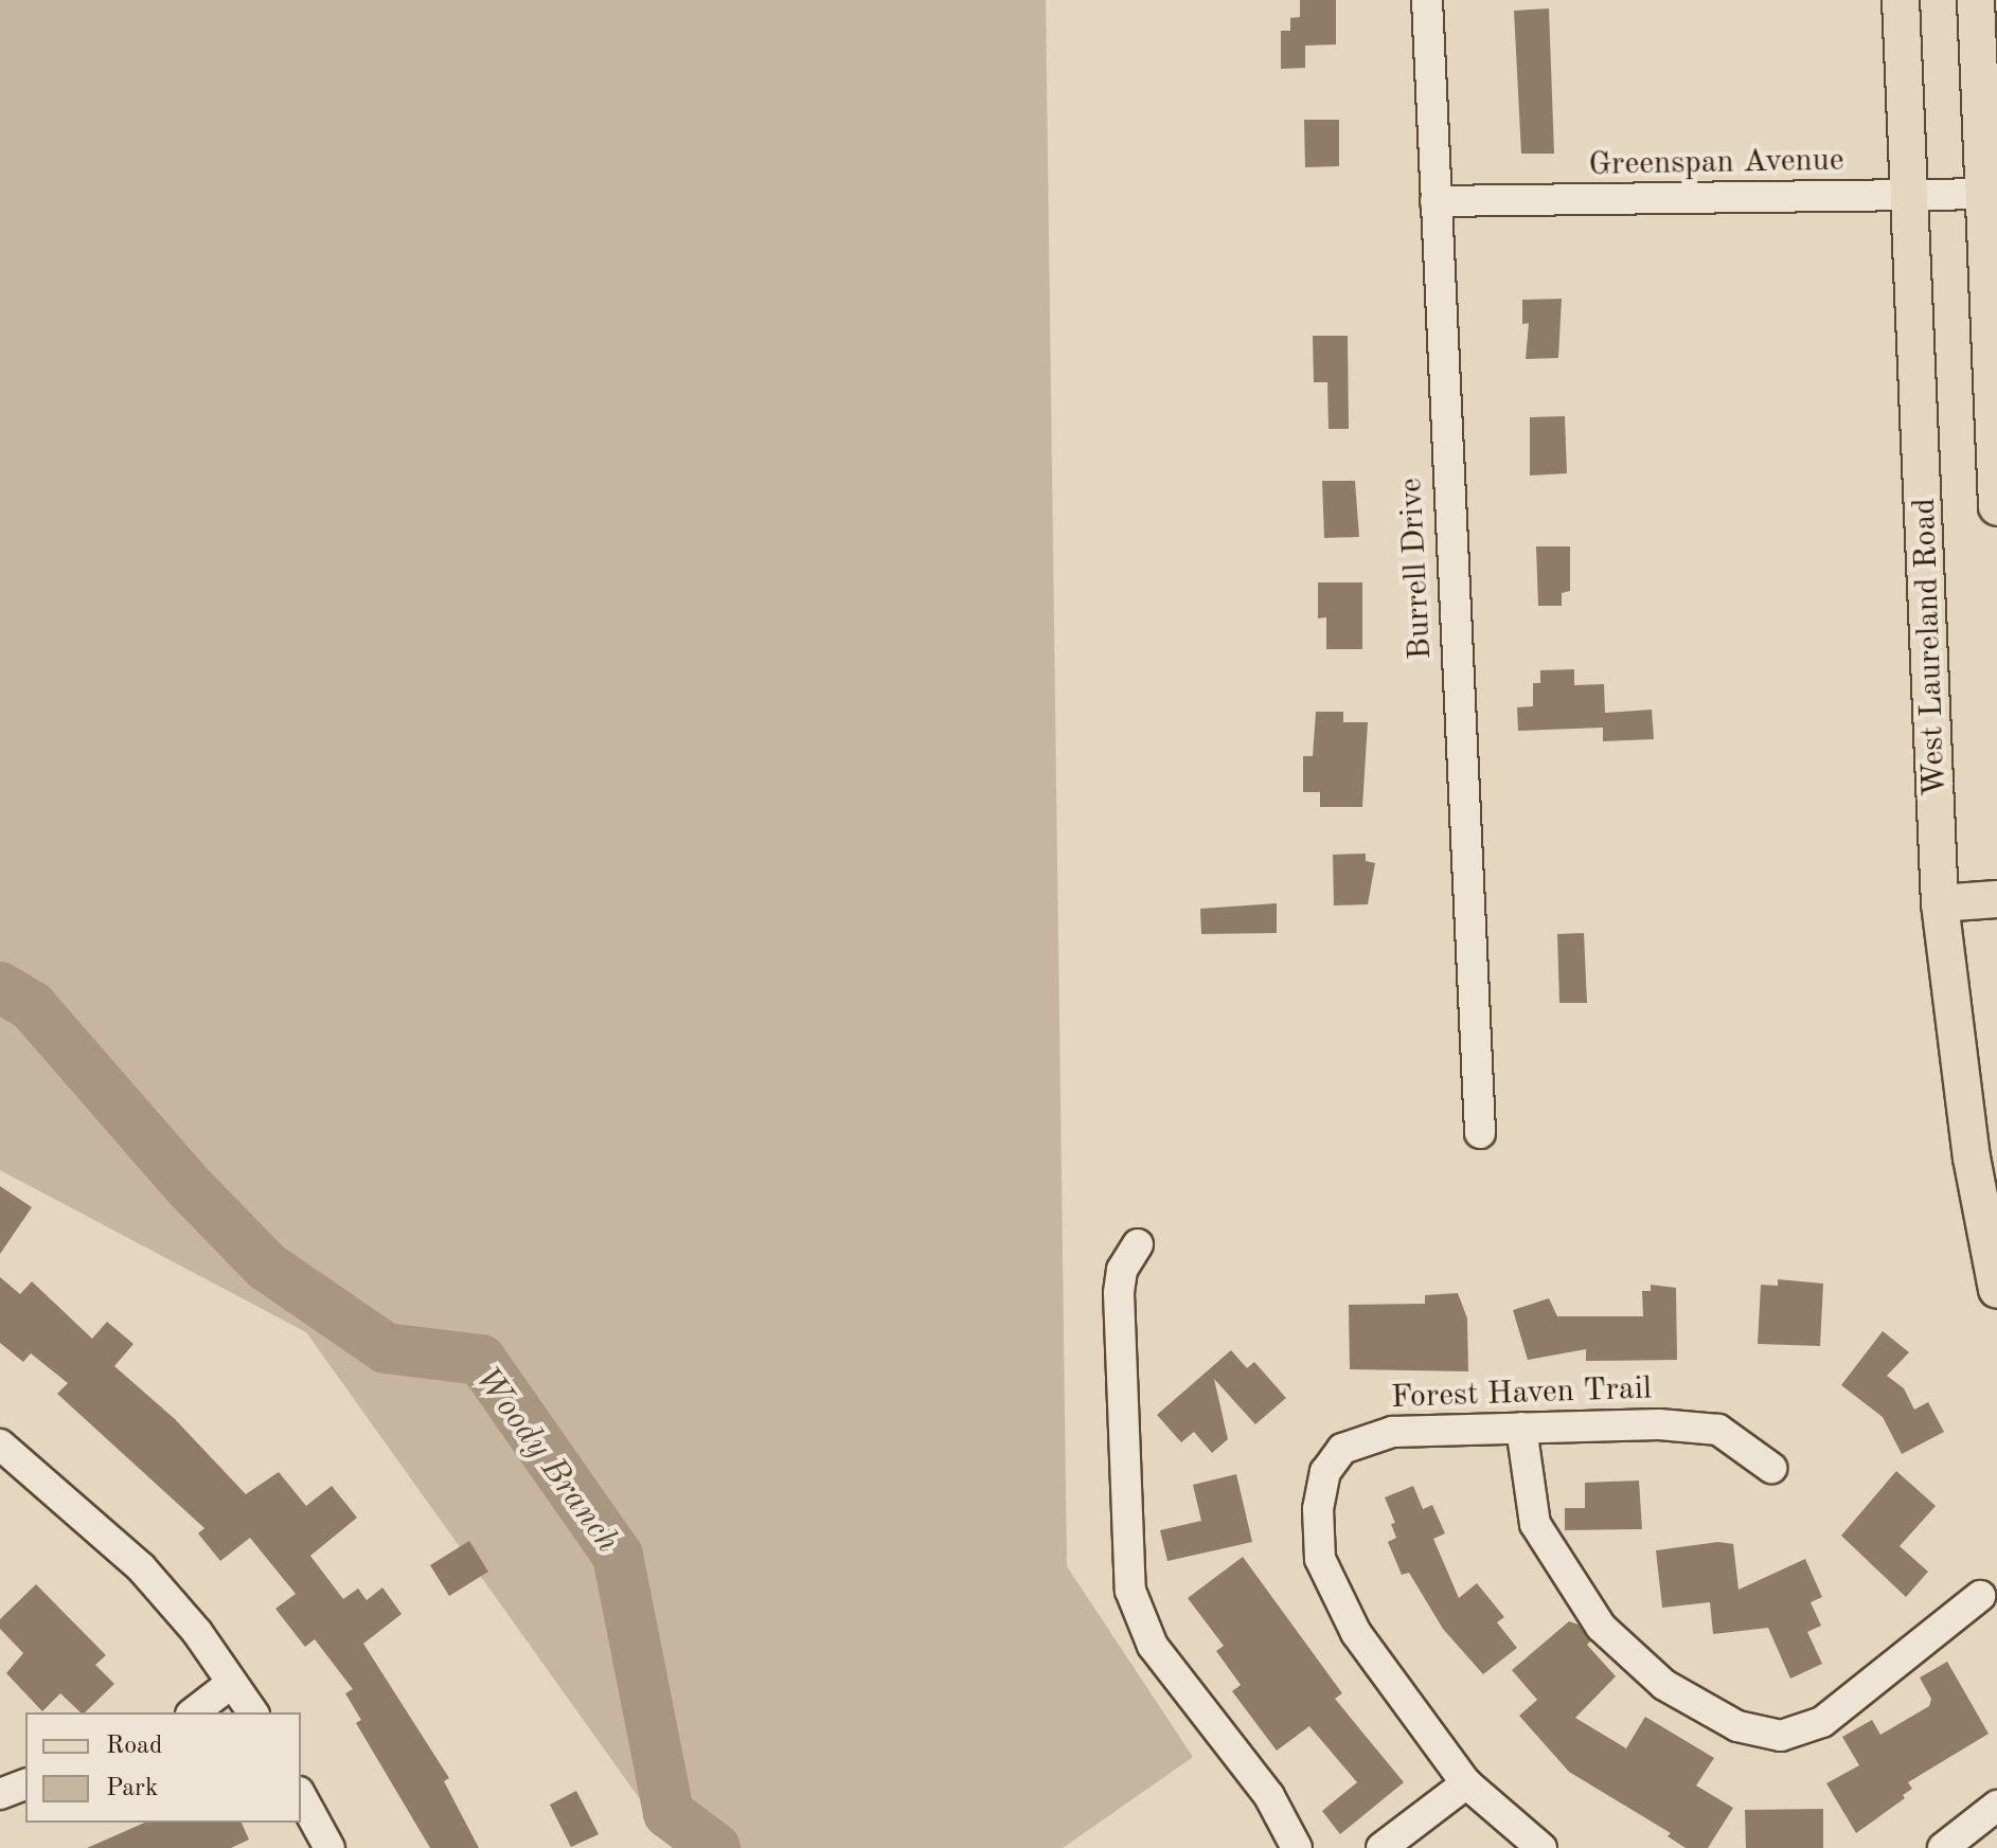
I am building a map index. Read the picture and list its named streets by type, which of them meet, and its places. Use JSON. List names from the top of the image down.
{
  "streets": {
    "main road": ["West Laureland Road"],
    "street": ["Greenspan Avenue", "Burrell Drive", "Forest Haven Trail"]
  },
  "crossings": [
    ["Greenspan Avenue", "Burrell Drive"],
    ["Greenspan Avenue", "West Laureland Road"]
  ],
  "water": ["Woody Branch"],
  "legend": ["Road", "Park"]
}
